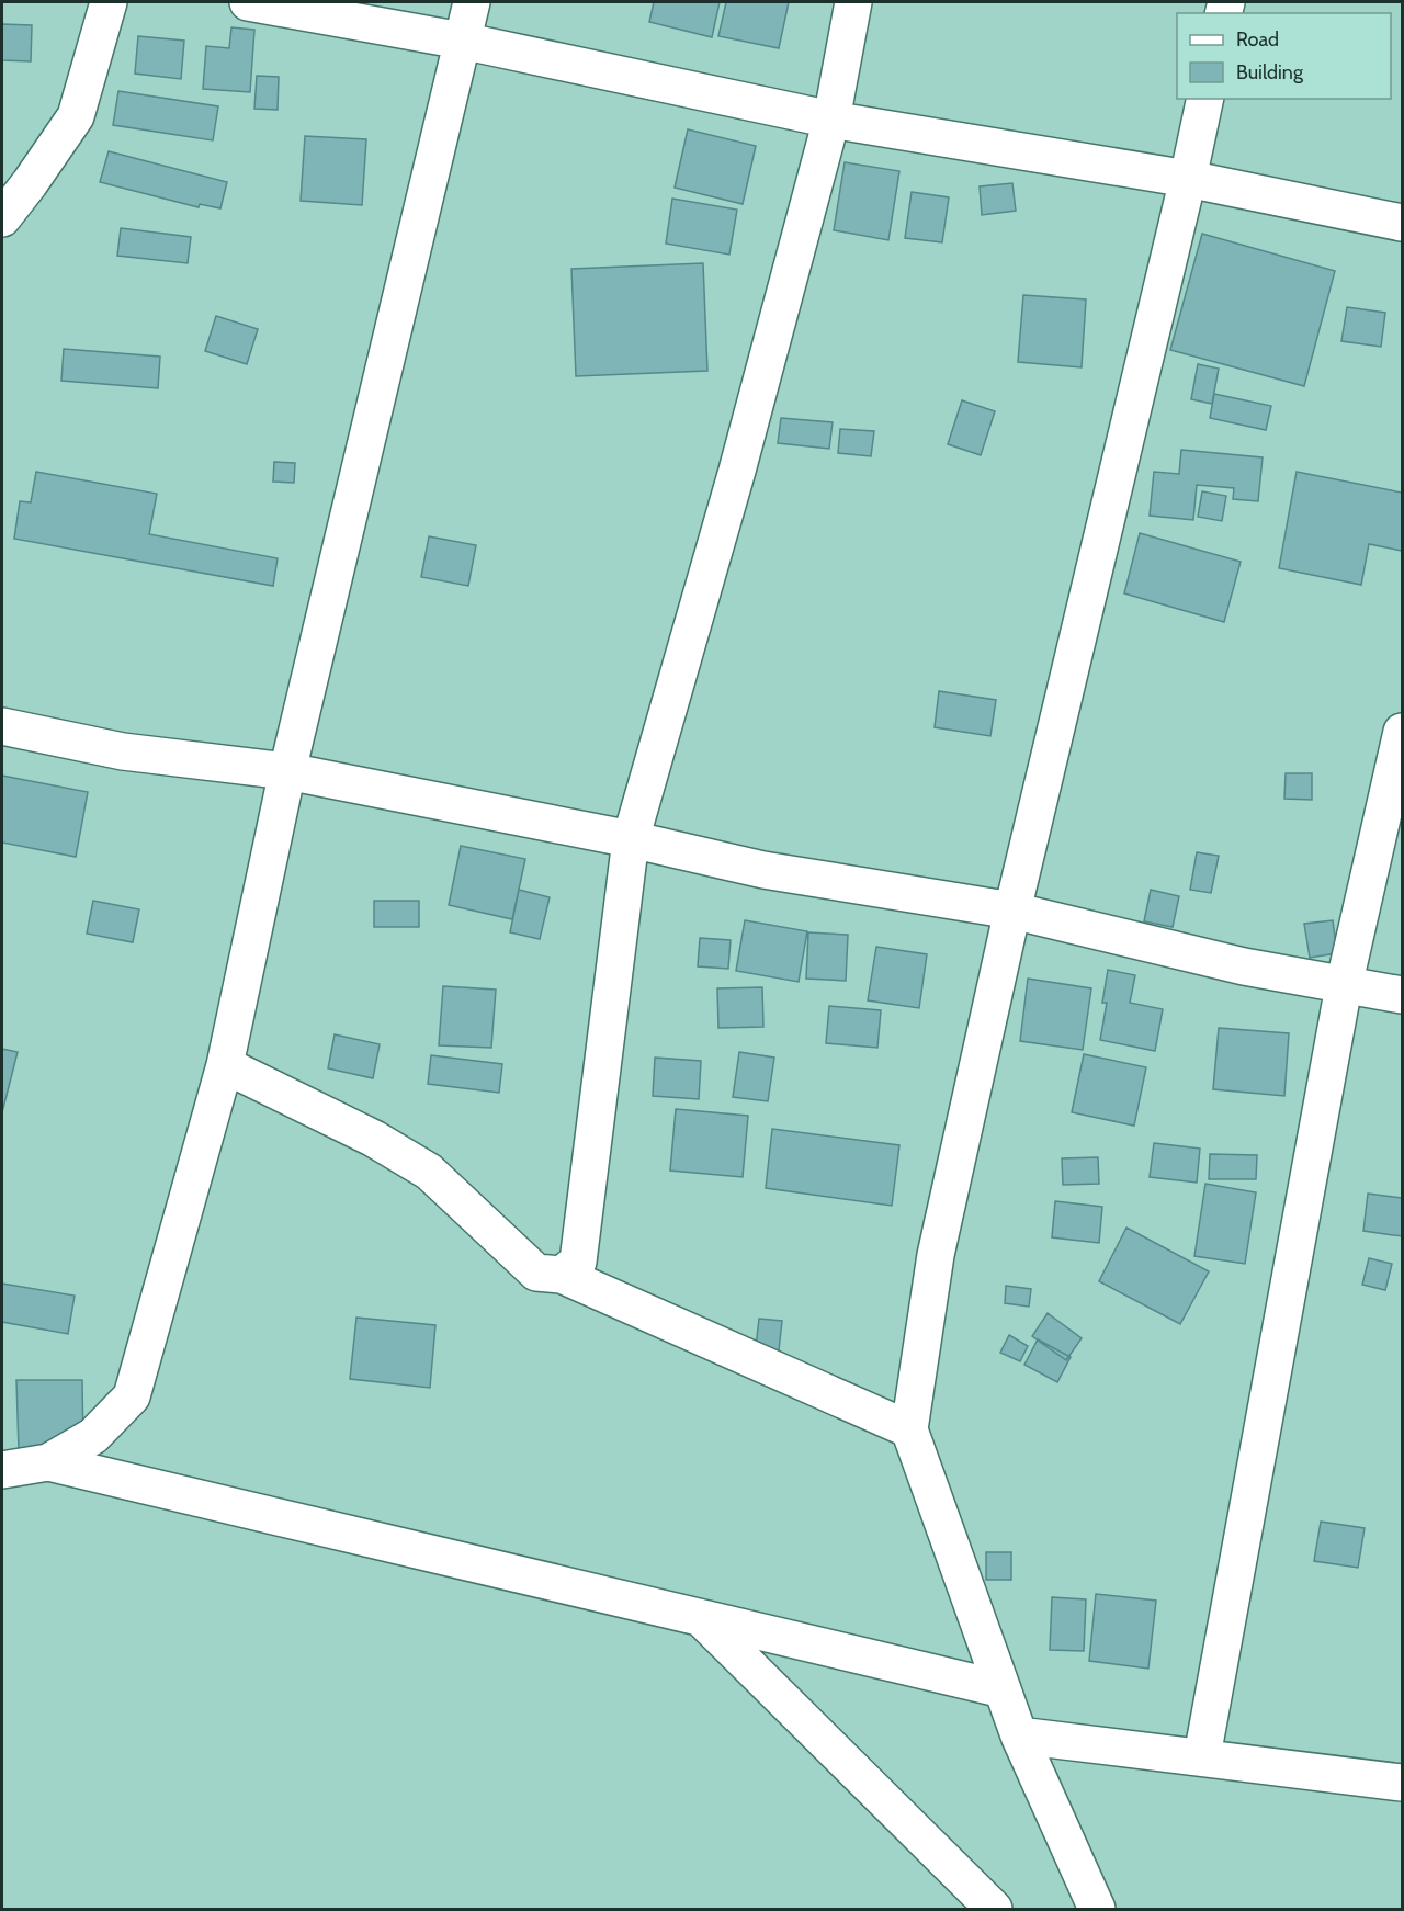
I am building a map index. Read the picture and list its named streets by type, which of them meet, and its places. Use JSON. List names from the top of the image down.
{
  "legend": ["Road", "Building"]
}
